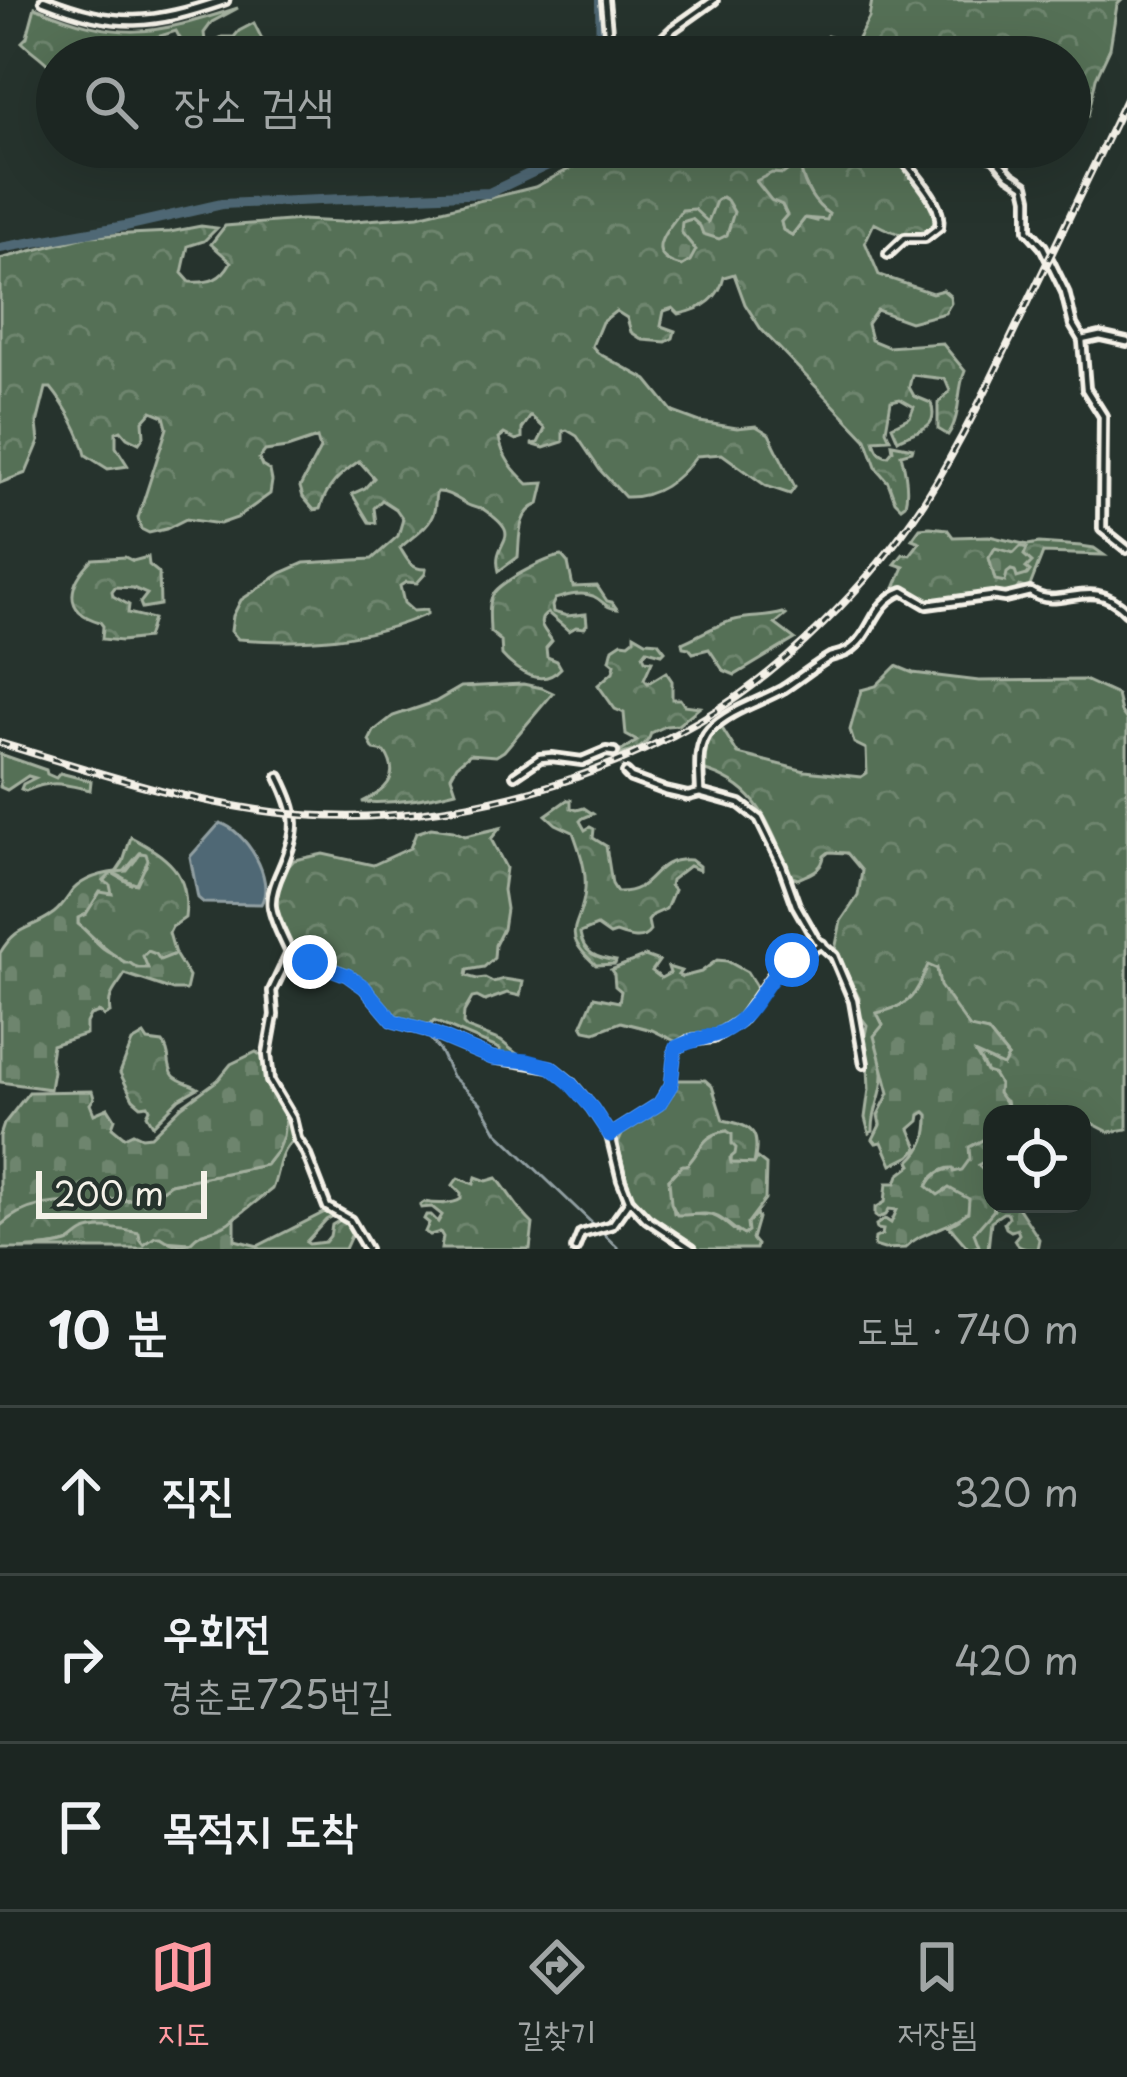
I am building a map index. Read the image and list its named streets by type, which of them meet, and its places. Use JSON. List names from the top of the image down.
{
  "scale_bar": "200 m",
  "page": {
    "search": "장소 검색",
    "scale": "200 m",
    "heading": ["10 분", "도보 · 740 m"],
    "list": [
      ["직진", "320 m"],
      ["우회전", "경춘로725번길", "420 m"],
      "목적지 도착"
    ],
    "nav": ["지도", "길찾기", "저장됨"]
  }
}
